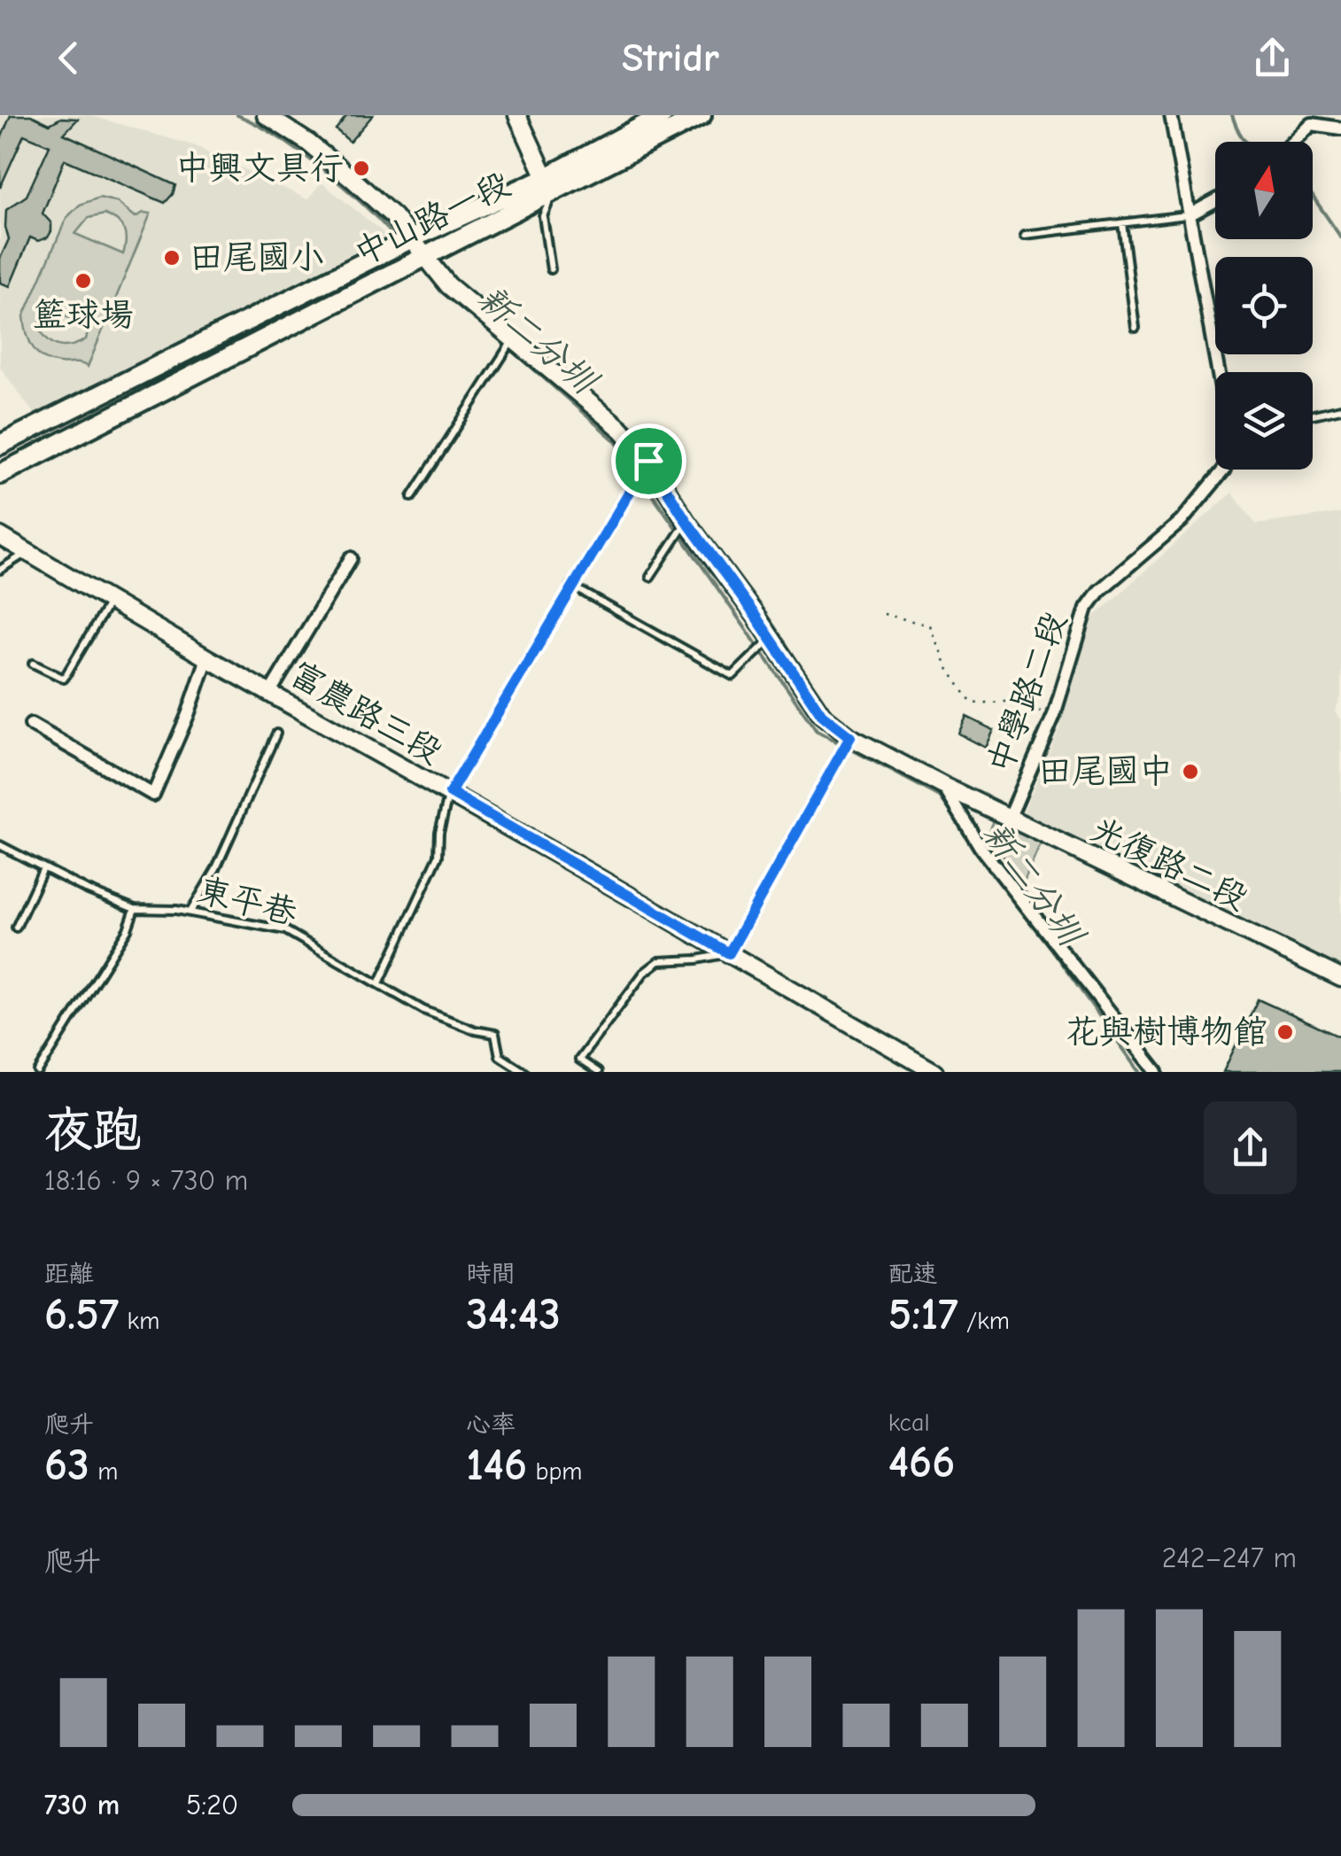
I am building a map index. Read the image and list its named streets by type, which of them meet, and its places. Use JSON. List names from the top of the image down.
{
  "streets": {
    "main road": ["中山路一段"],
    "street": ["中學路二段", "富農路三段", "光復路二段"],
    "lane": ["東平巷"]
  },
  "crossings": [
    ["中山路一段", "光復路二段"],
    ["中學路二段", "光復路二段"]
  ],
  "water": ["新二分圳"],
  "places": [
    "中興文具行",
    "田尾國小",
    "籃球場",
    "田尾國中",
    "花與樹博物館"
  ],
  "north": "top",
  "page": {
    "header": "Stridr",
    "heading": ["夜跑", "18:16 · 9 × 730 m"],
    "stats": [
      ["距離", "6.57 km"],
      ["時間", "34:43"],
      ["配速", "5:17 /km"],
      ["爬升", "63 m"],
      ["心率", "146 bpm"],
      ["kcal", "466"]
    ],
    "chart": ["爬升", "242–247 m"],
    "list": [
      {
        "name": "730 m",
        "note": "5:20"
      }
    ]
  }
}
